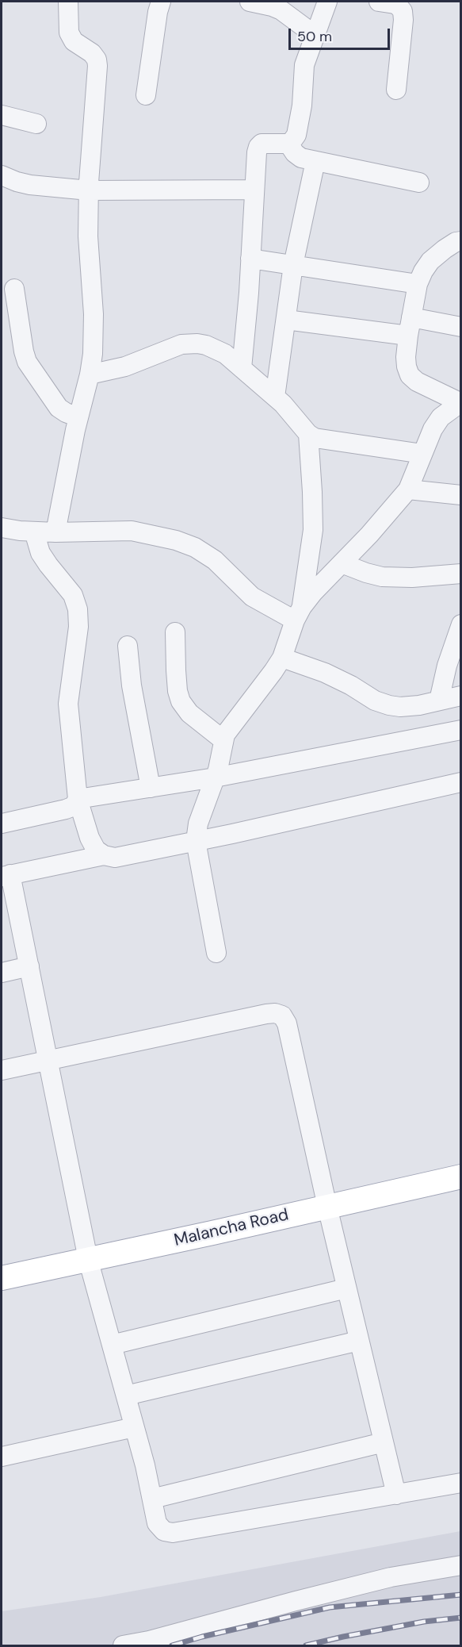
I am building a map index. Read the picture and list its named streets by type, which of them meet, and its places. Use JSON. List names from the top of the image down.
{
  "streets": {
    "main road": ["Malancha Road"]
  },
  "scale_bar": "50 m"
}
